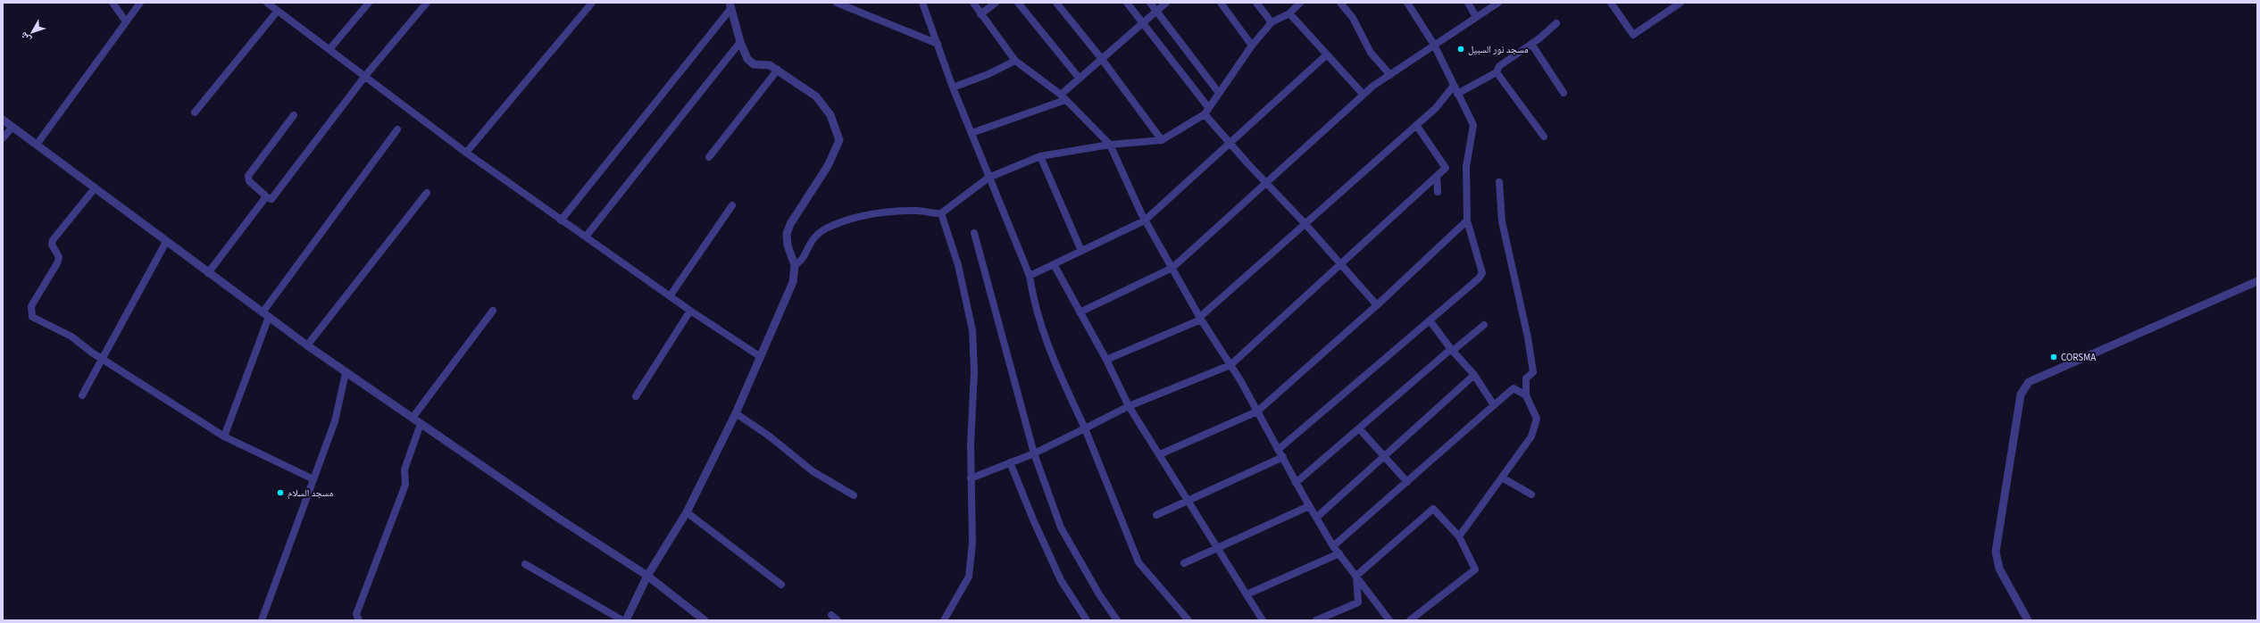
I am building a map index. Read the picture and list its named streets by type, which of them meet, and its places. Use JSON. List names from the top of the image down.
{
  "places": ["مسجد نور السبيل", "CORSMA", "مسجد السلام"],
  "north": "bottom left"
}
